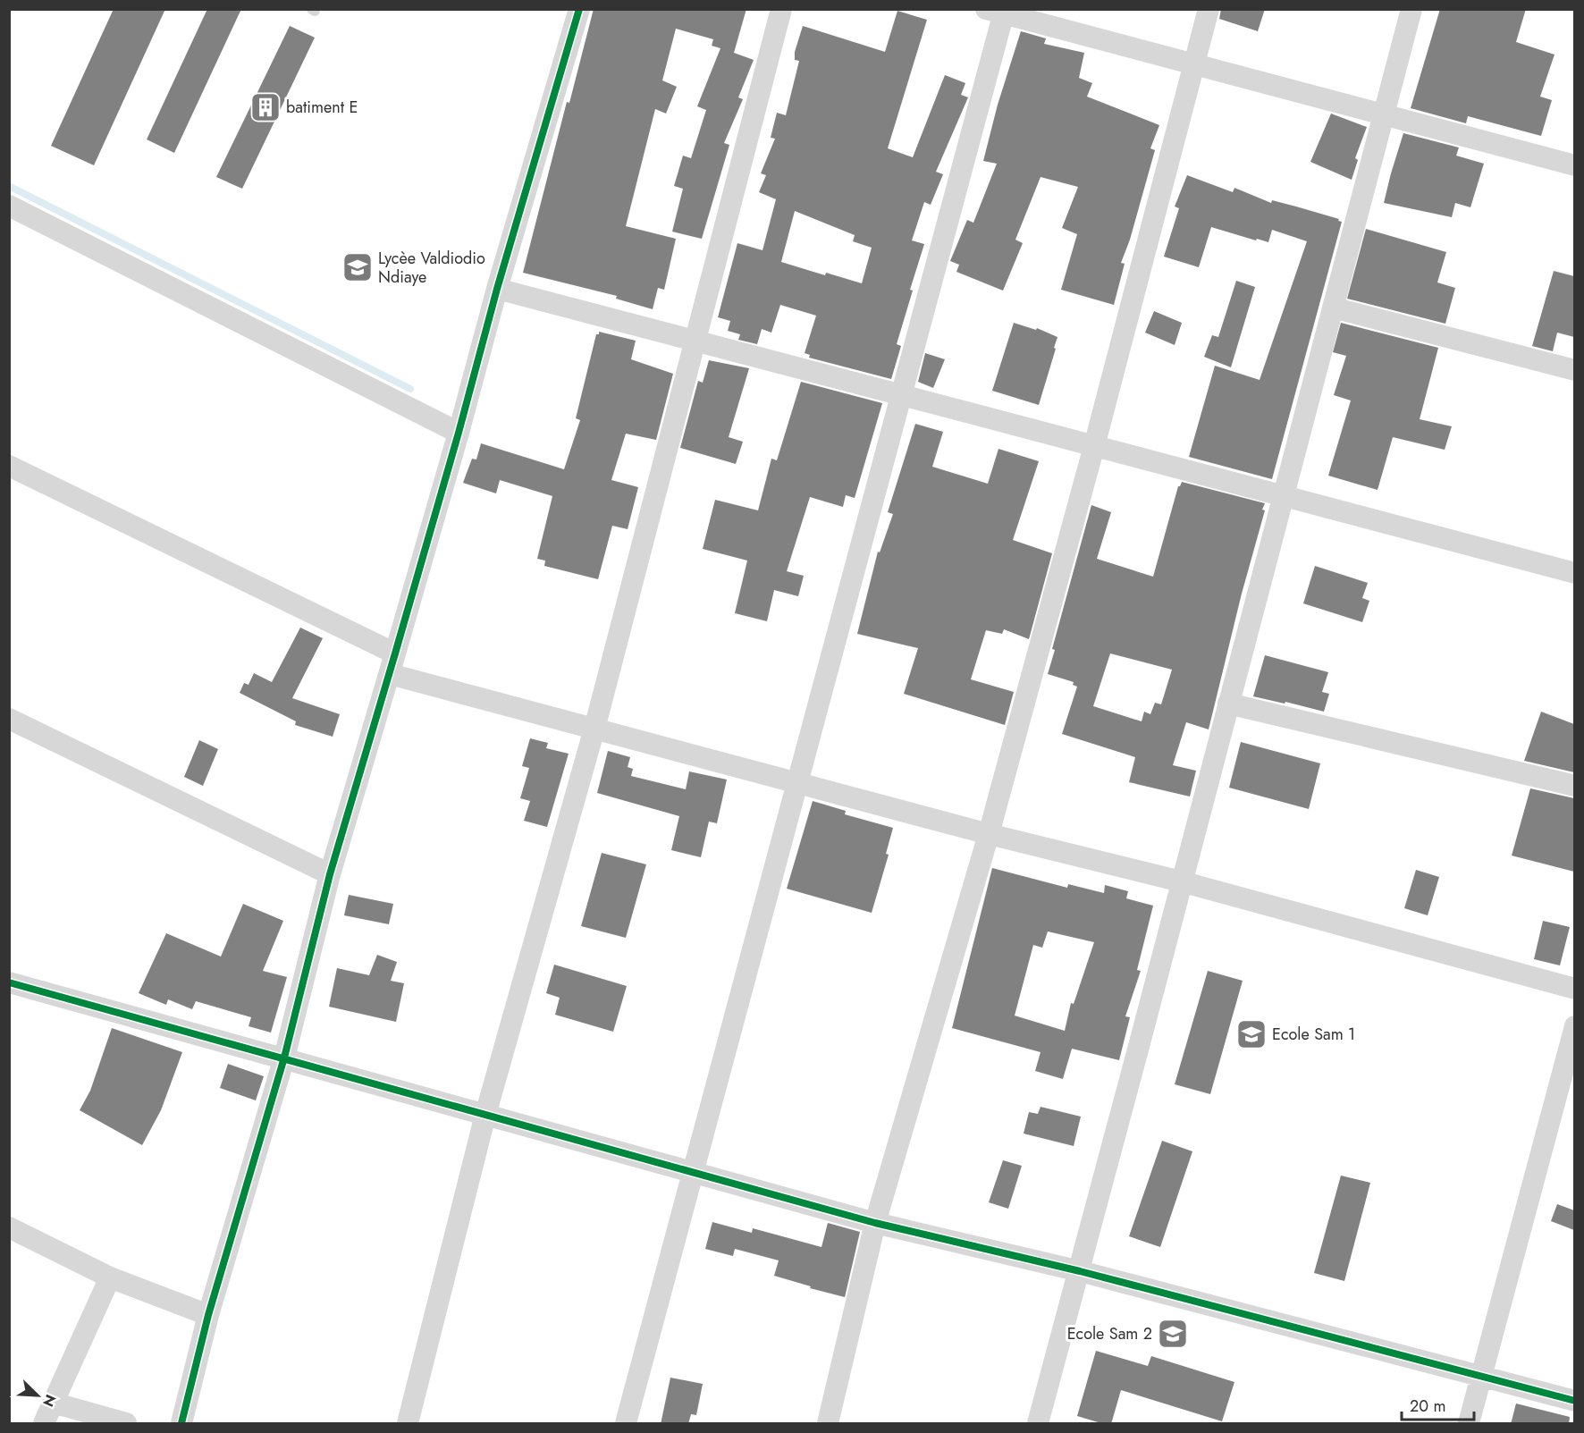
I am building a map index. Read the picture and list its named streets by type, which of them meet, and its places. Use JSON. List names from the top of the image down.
{
  "places": {
    "building": ["batiment E"],
    "school or university": ["Lycèe Valdiodio Ndiaye", "Ecole Sam 1", "Ecole Sam 2"]
  },
  "scale_bar": "20 m",
  "north": "bottom right"
}
